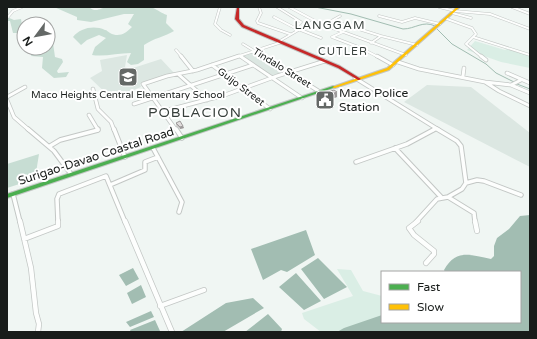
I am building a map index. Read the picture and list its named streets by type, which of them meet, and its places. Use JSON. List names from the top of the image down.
{
  "streets": {
    "main road": ["Surigao-Davao Coastal Road"],
    "street": ["Tindalo Street", "Guijo Street"]
  },
  "crossings": [
    ["Tindalo Street", "Surigao-Davao Coastal Road"],
    ["Guijo Street", "Surigao-Davao Coastal Road"]
  ],
  "districts": ["LANGGAM", "CUTLER", "POBLACION"],
  "places": {
    "school or university": ["Maco Heights Central Elementary School"],
    "public building": ["Maco Police Station"]
  },
  "legend": ["Fast", "Slow"],
  "north": "bottom left"
}
